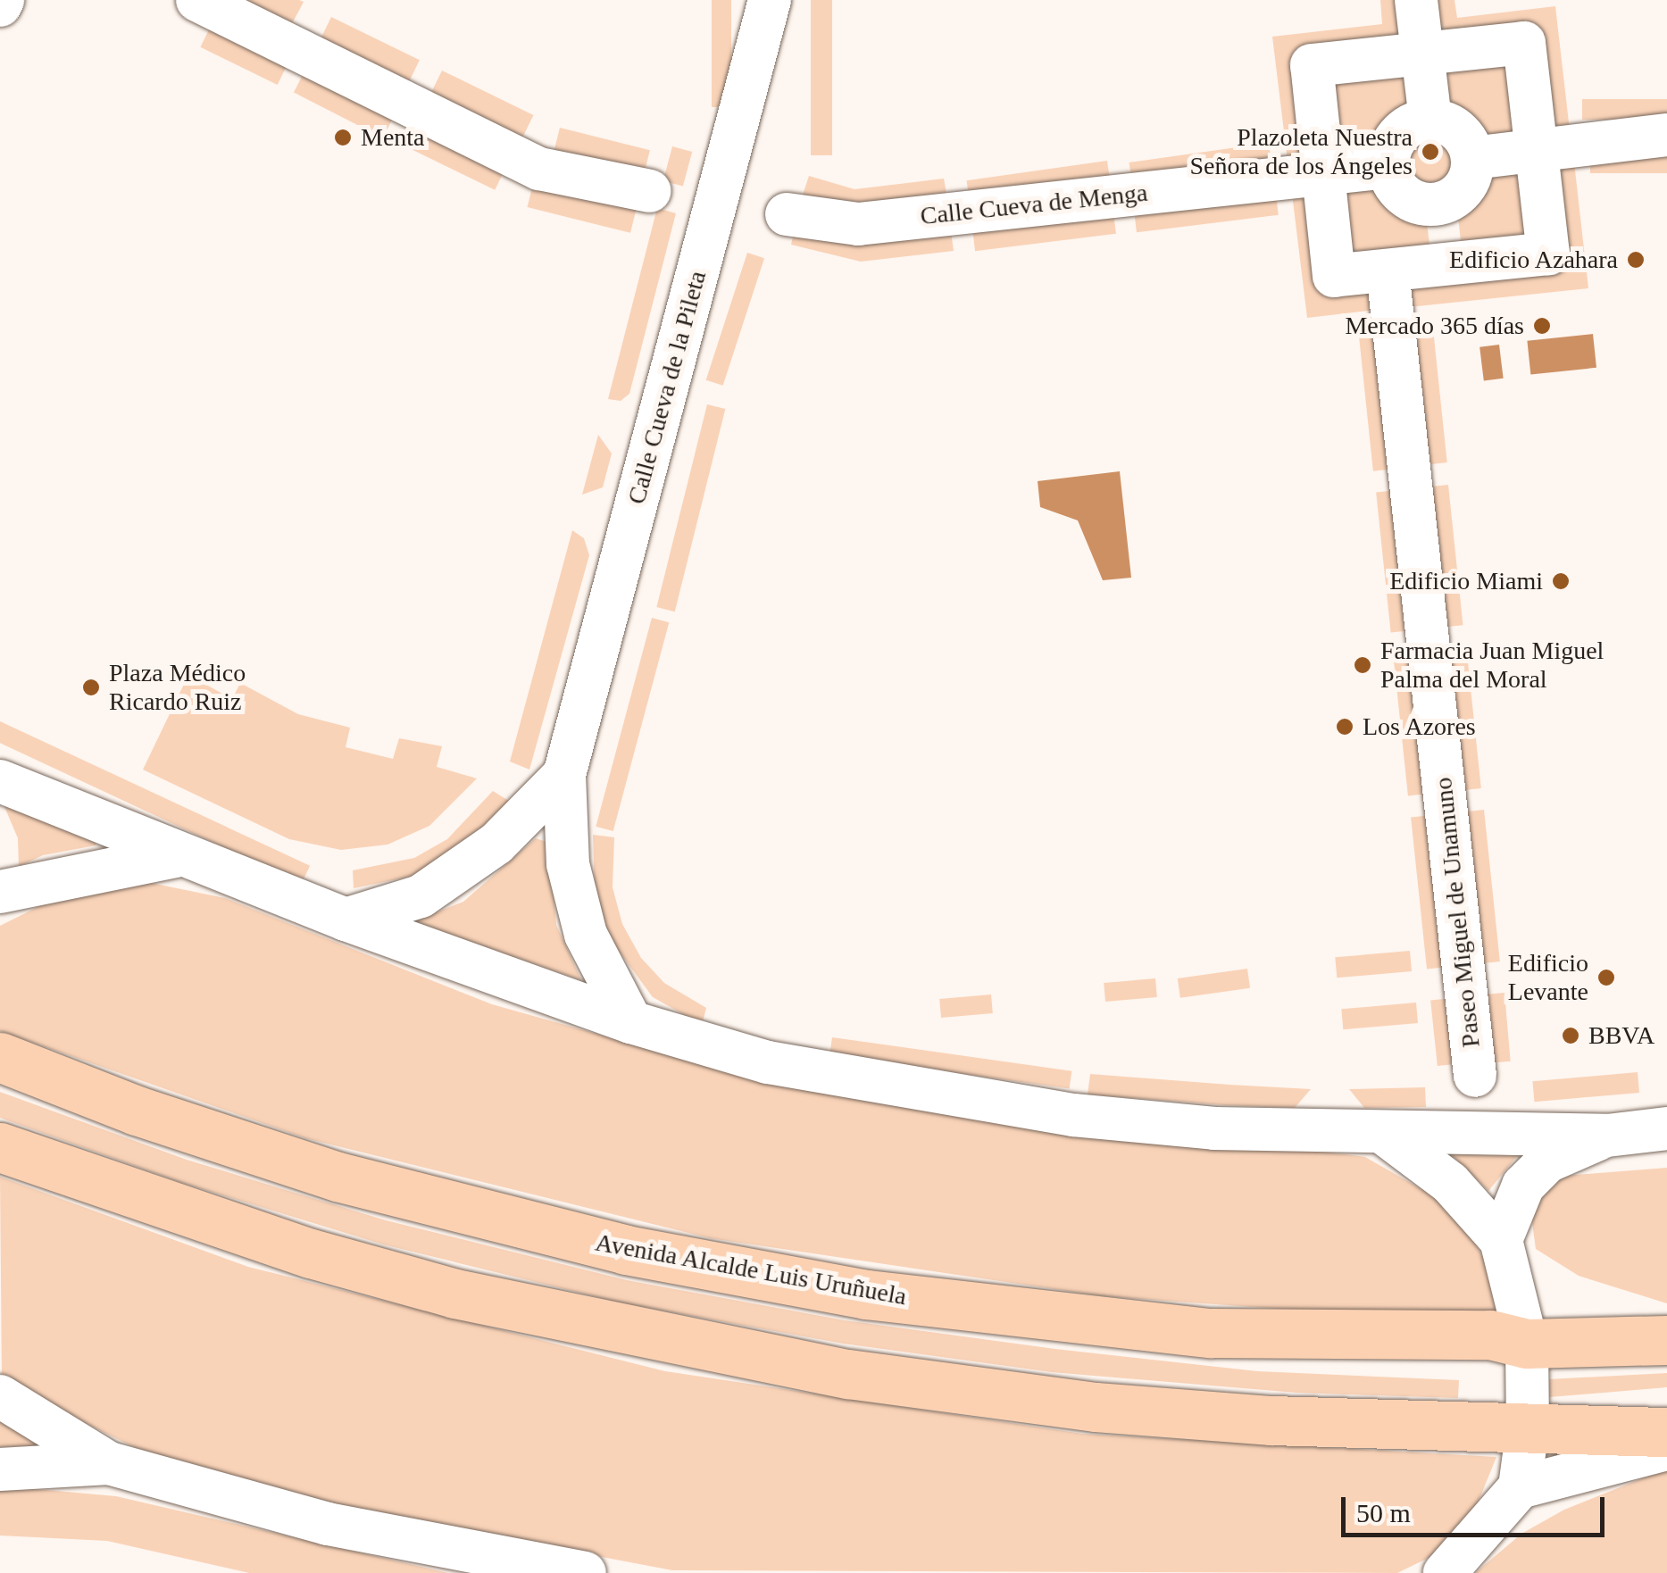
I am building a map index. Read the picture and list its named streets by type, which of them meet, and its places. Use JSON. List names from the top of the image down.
{
  "streets": {
    "main road": ["Avenida Alcalde Luis Uruñuela"],
    "street": ["Calle Cueva de Menga", "Calle Cueva de la Pileta", "Paseo Miguel de Unamuno"]
  },
  "places": [
    "Menta",
    "Plazoleta Nuestra Señora de los Ángeles",
    "Edificio Azahara",
    "Mercado 365 días",
    "Edificio Miami",
    "Farmacia Juan Miguel Palma del Moral",
    "Plaza Médico Ricardo Ruiz",
    "Los Azores",
    "Edificio Levante",
    "BBVA"
  ],
  "scale_bar": "50 m"
}
